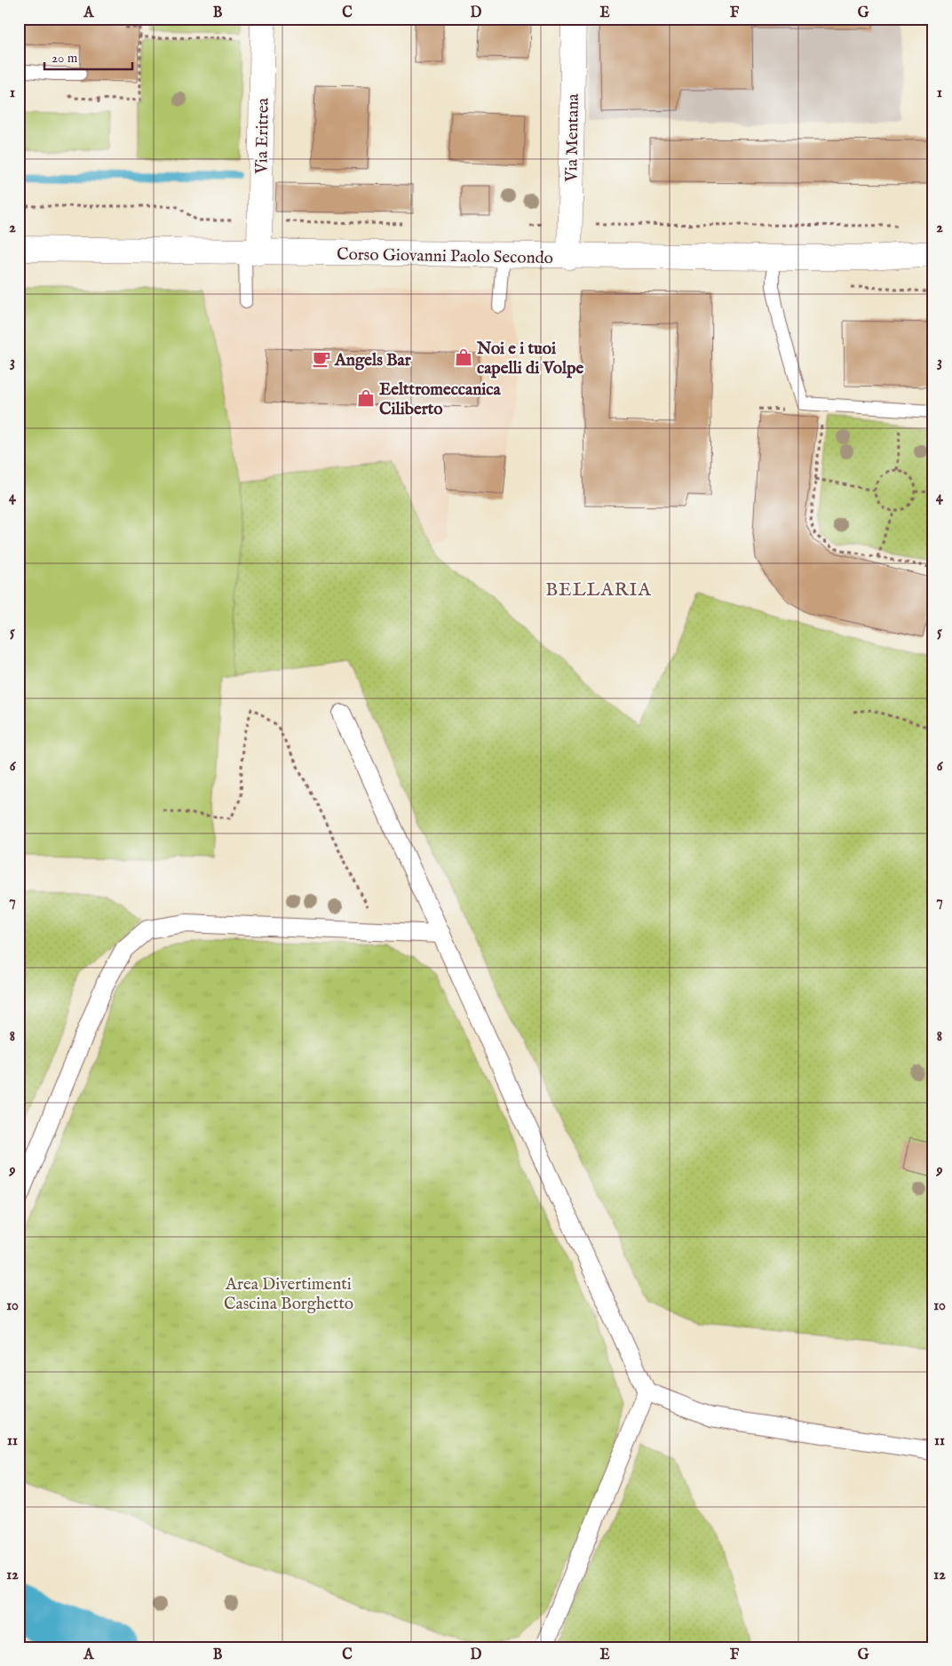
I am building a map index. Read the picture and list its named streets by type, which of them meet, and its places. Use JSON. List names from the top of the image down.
{
  "streets": {
    "main road": ["Via Eritrea", "Via Mentana", "Corso Giovanni Paolo Secondo"]
  },
  "crossings": [
    ["Via Eritrea", "Corso Giovanni Paolo Secondo"],
    ["Via Mentana", "Corso Giovanni Paolo Secondo"]
  ],
  "districts": ["BELLARIA"],
  "parks": ["Area Divertimenti Cascina Borghetto"],
  "places": {
    "shop": ["Noi e i tuoi capelli di Volpe", "Eelttromeccanica Ciliberto"],
    "cafe": ["Angels Bar"]
  },
  "scale_bar": "20 m",
  "grid": {
    "columns": [
      "A",
      "B",
      "C",
      "D",
      "E",
      "F",
      "G"
    ],
    "rows": [
      "1",
      "2",
      "3",
      "4",
      "5",
      "6",
      "7",
      "8",
      "9",
      "10",
      "11",
      "12"
    ]
  }
}
